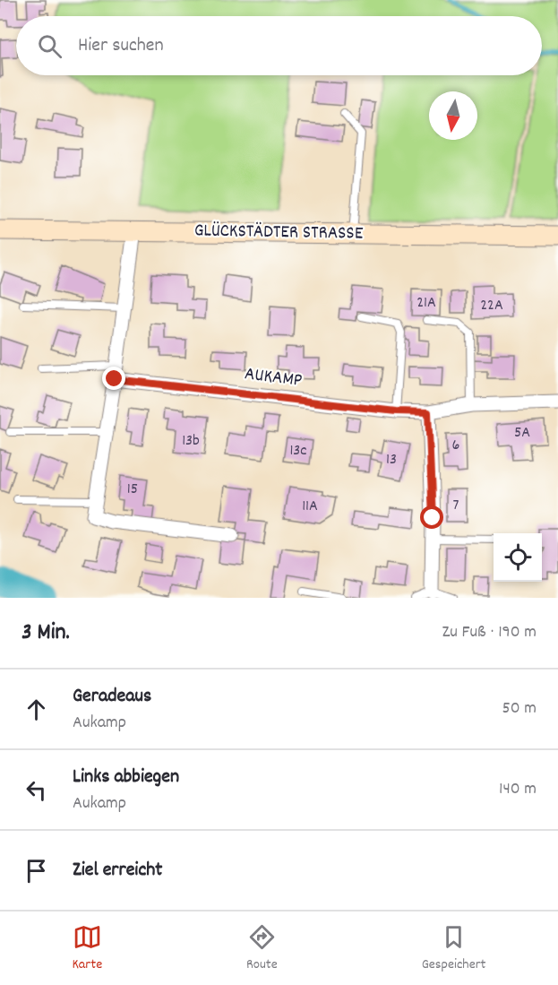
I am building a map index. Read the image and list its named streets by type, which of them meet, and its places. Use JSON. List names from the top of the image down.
{
  "streets": {
    "street": ["GLÜCKSTÄDTER STRASSE", "AUKAMP"]
  },
  "house_numbers": [
    "21A",
    "22A",
    "5A",
    "13b",
    "6",
    "13c",
    "13",
    "15",
    "7",
    "11A"
  ],
  "north": "bottom",
  "page": {
    "search": "Hier suchen",
    "heading": ["3 Min.", "Zu Fuß · 190 m"],
    "list": [
      ["Geradeaus", "Aukamp", "50 m"],
      ["Links abbiegen", "Aukamp", "140 m"],
      "Ziel erreicht"
    ],
    "nav": ["Karte", "Route", "Gespeichert"]
  }
}
